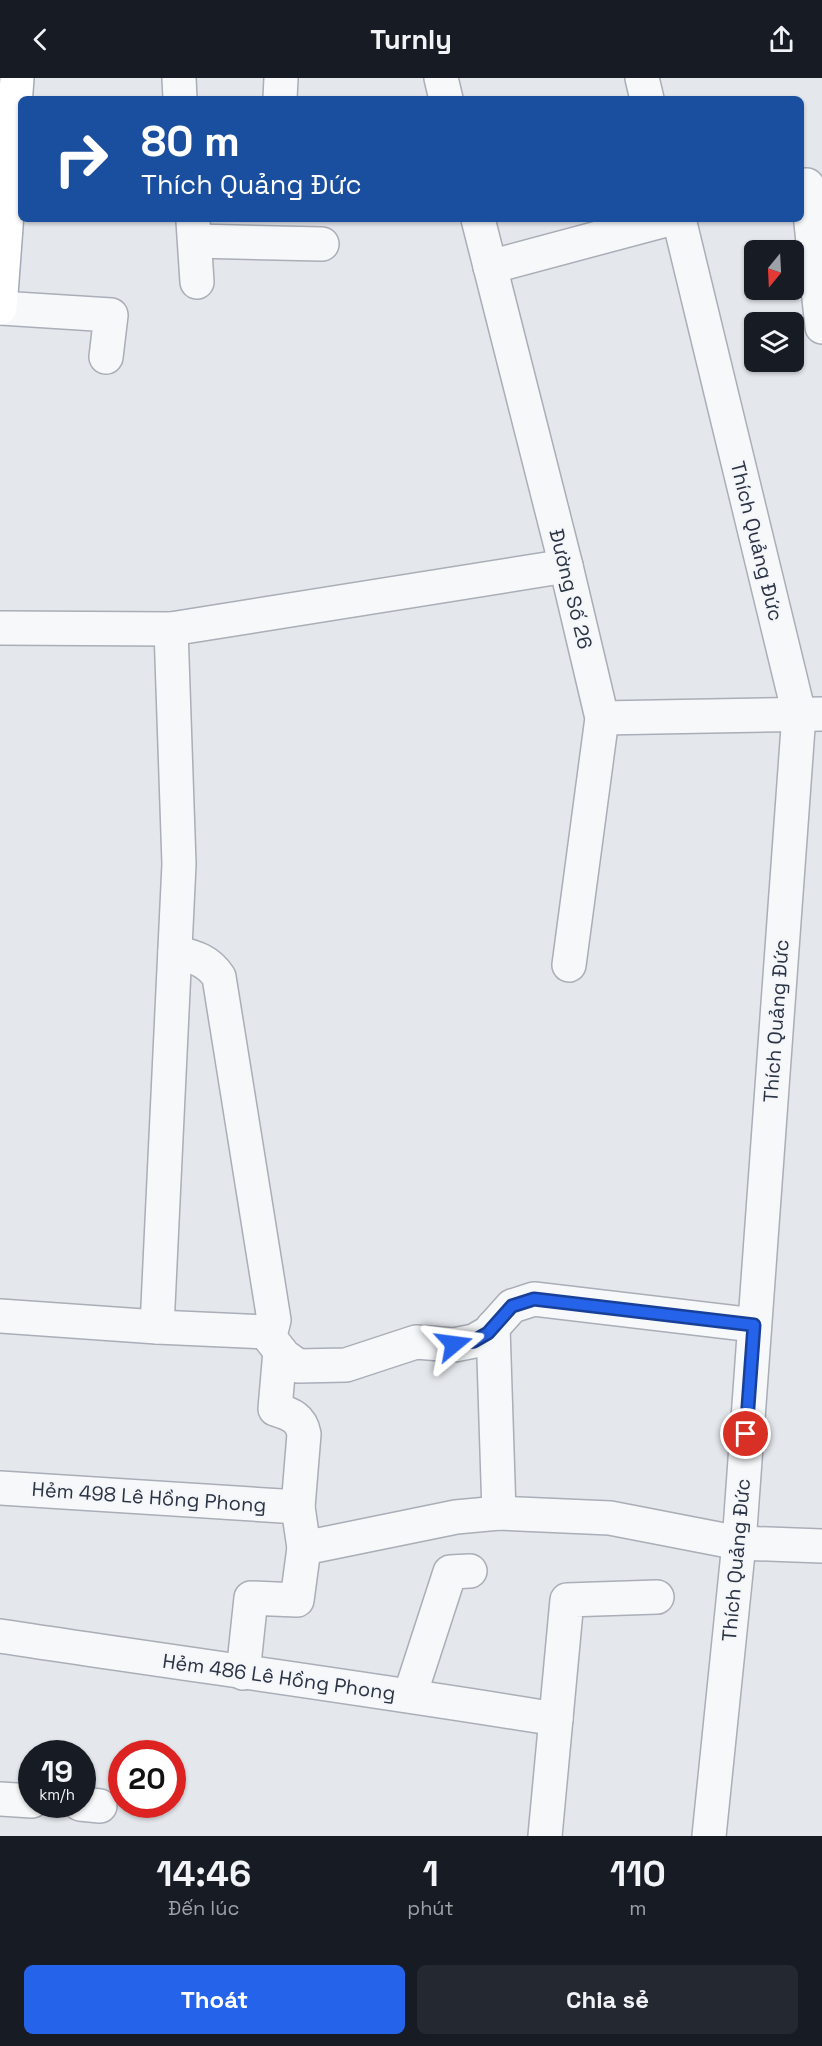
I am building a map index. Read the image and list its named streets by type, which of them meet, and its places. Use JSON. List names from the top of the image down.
{
  "streets": {
    "street": [
      "Thích Quảng Đức",
      "Đường Số 26",
      "Hẻm 498 Lê Hồng Phong",
      "Hẻm 486 Lê Hồng Phong"
    ]
  },
  "north": "bottom",
  "page": {
    "header": "Turnly",
    "turn": ["80 m", "Thích Quảng Đức"],
    "speed": "19 km/h",
    "limit": "20",
    "eta": [
      "14:46",
      "Đến lúc",
      "1",
      "phút",
      "110",
      "m"
    ],
    "buttons": ["Thoát", "Chia sẻ"]
  }
}
